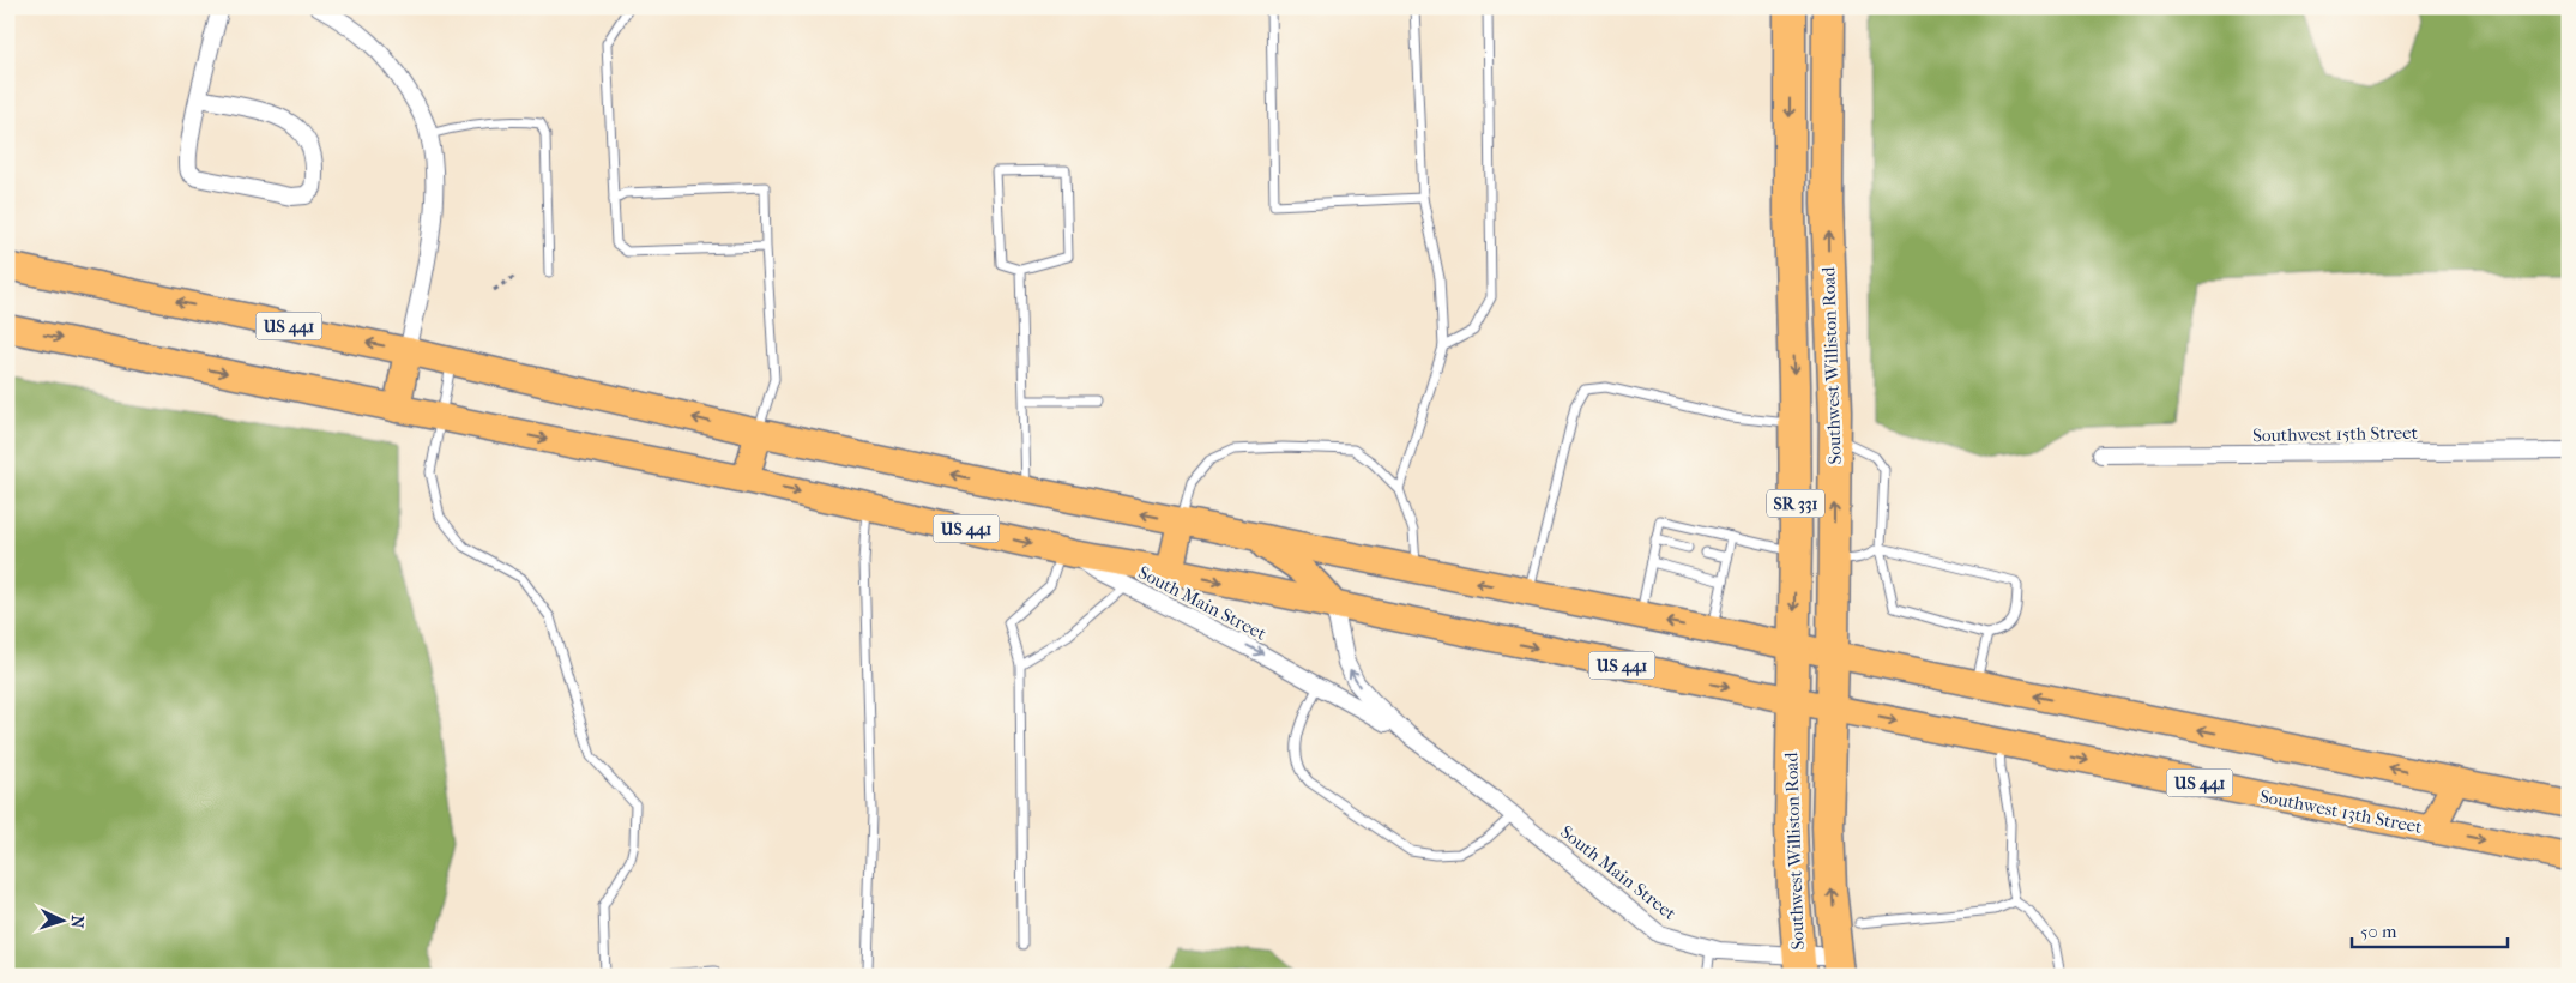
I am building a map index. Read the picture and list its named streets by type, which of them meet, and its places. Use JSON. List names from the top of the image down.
{
  "streets": {
    "highway": ["Southwest Williston Road", "SR 331"],
    "main road": ["US 441", "Southwest 13th Street"],
    "street": ["Southwest 15th Street", "South Main Street"]
  },
  "crossings": [
    ["US 441", "Southwest Williston Road"],
    ["US 441", "South Main Street"],
    ["US 441", "Southwest 13th Street"],
    ["Southwest Williston Road", "South Main Street"],
    ["Southwest Williston Road", "Southwest 13th Street"]
  ],
  "scale_bar": "50 m",
  "north": "right"
}
